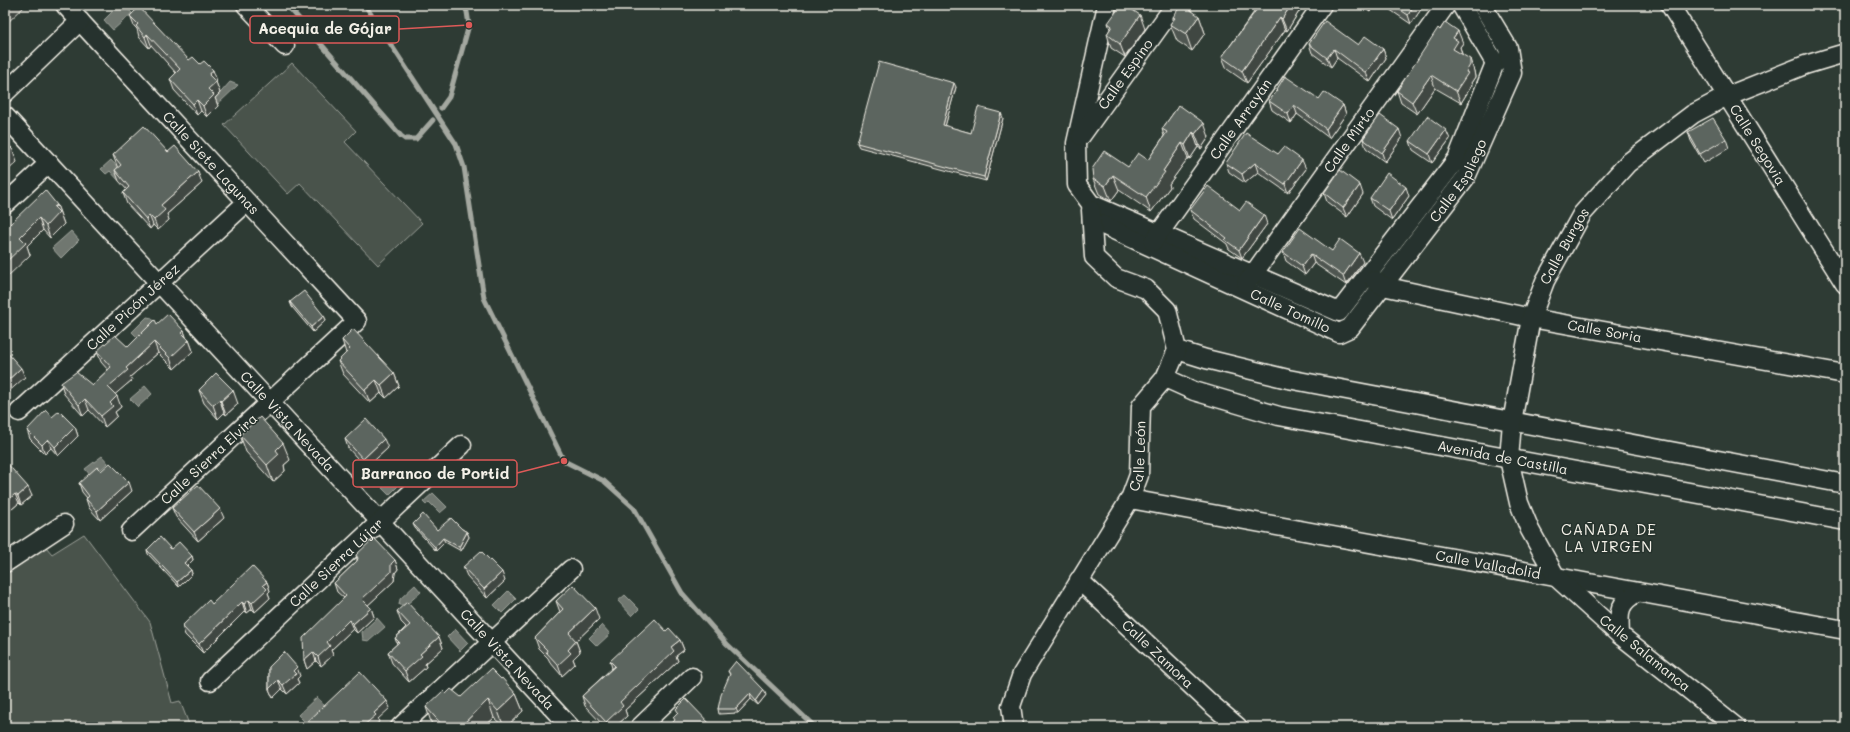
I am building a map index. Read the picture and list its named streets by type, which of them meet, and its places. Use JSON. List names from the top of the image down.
{
  "streets": {
    "street": [
      "Calle Espino",
      "Calle Arrayán",
      "Calle Mirto",
      "Calle Segovia",
      "Calle Siete Lagunas",
      "Calle Espliego",
      "Calle Burgos",
      "Calle Picón Jérez",
      "Calle Tomillo",
      "Calle Soria",
      "Calle Vista Nevada",
      "Calle León",
      "Avenida de Castilla",
      "Calle Sierra Elvira",
      "Calle Sierra Lújar",
      "Calle Valladolid",
      "Calle Salamanca",
      "Calle Zamora"
    ]
  },
  "crossings": [
    ["Calle Arrayán", "Calle Tomillo"],
    ["Calle Mirto", "Calle Tomillo"],
    ["Calle Segovia", "Calle Burgos"],
    ["Calle Siete Lagunas", "Calle Picón Jérez"],
    ["Calle Siete Lagunas", "Calle Sierra Elvira"],
    ["Calle Espliego", "Calle Tomillo"],
    ["Calle Espliego", "Calle Soria"],
    ["Calle Burgos", "Calle Soria"],
    ["Calle Burgos", "Avenida de Castilla"],
    ["Calle Burgos", "Calle Valladolid"],
    ["Calle Burgos", "Calle Salamanca"],
    ["Calle Picón Jérez", "Calle Vista Nevada"],
    ["Calle Vista Nevada", "Calle Sierra Elvira"],
    ["Calle Vista Nevada", "Calle Sierra Lújar"],
    ["Calle León", "Avenida de Castilla"],
    ["Calle León", "Calle Valladolid"],
    ["Calle León", "Calle Zamora"],
    ["Calle Valladolid", "Calle Salamanca"]
  ],
  "districts": ["CAÑADA DE LA VIRGEN"],
  "places": ["Acequia de Gójar", "Barranco de Portid"]
}
